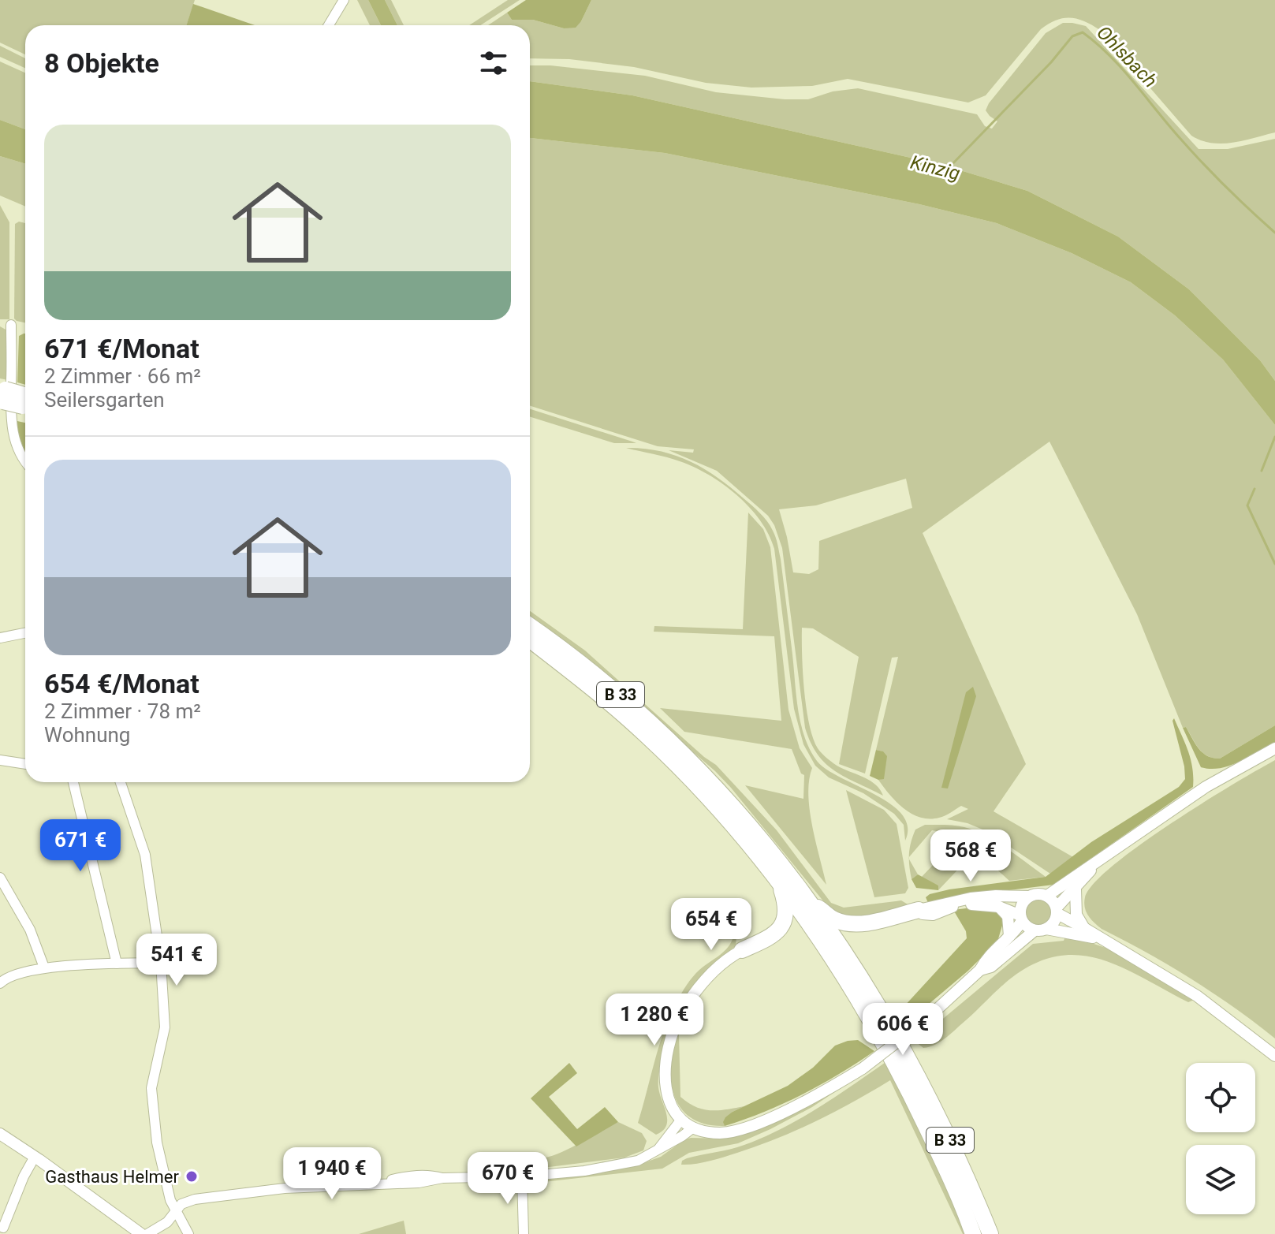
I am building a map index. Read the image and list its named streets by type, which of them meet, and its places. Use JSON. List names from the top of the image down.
{
  "streets": {
    "highway": ["B 33"]
  },
  "water": ["Ohlsbach", "Kinzig"],
  "places": ["Gasthaus Helmer"],
  "page": {
    "heading": "8 Objekte",
    "list": [
      {
        "name": "671 €/Monat",
        "note": "2 Zimmer · 66 m² · Seilersgarten"
      },
      {
        "name": "654 €/Monat",
        "note": "2 Zimmer · 78 m² · Wohnung"
      }
    ],
    "price": [
      "671 €",
      "568 €",
      "654 €",
      "541 €",
      "1 280 €",
      "606 €",
      "1 940 €",
      "670 €"
    ]
  }
}
